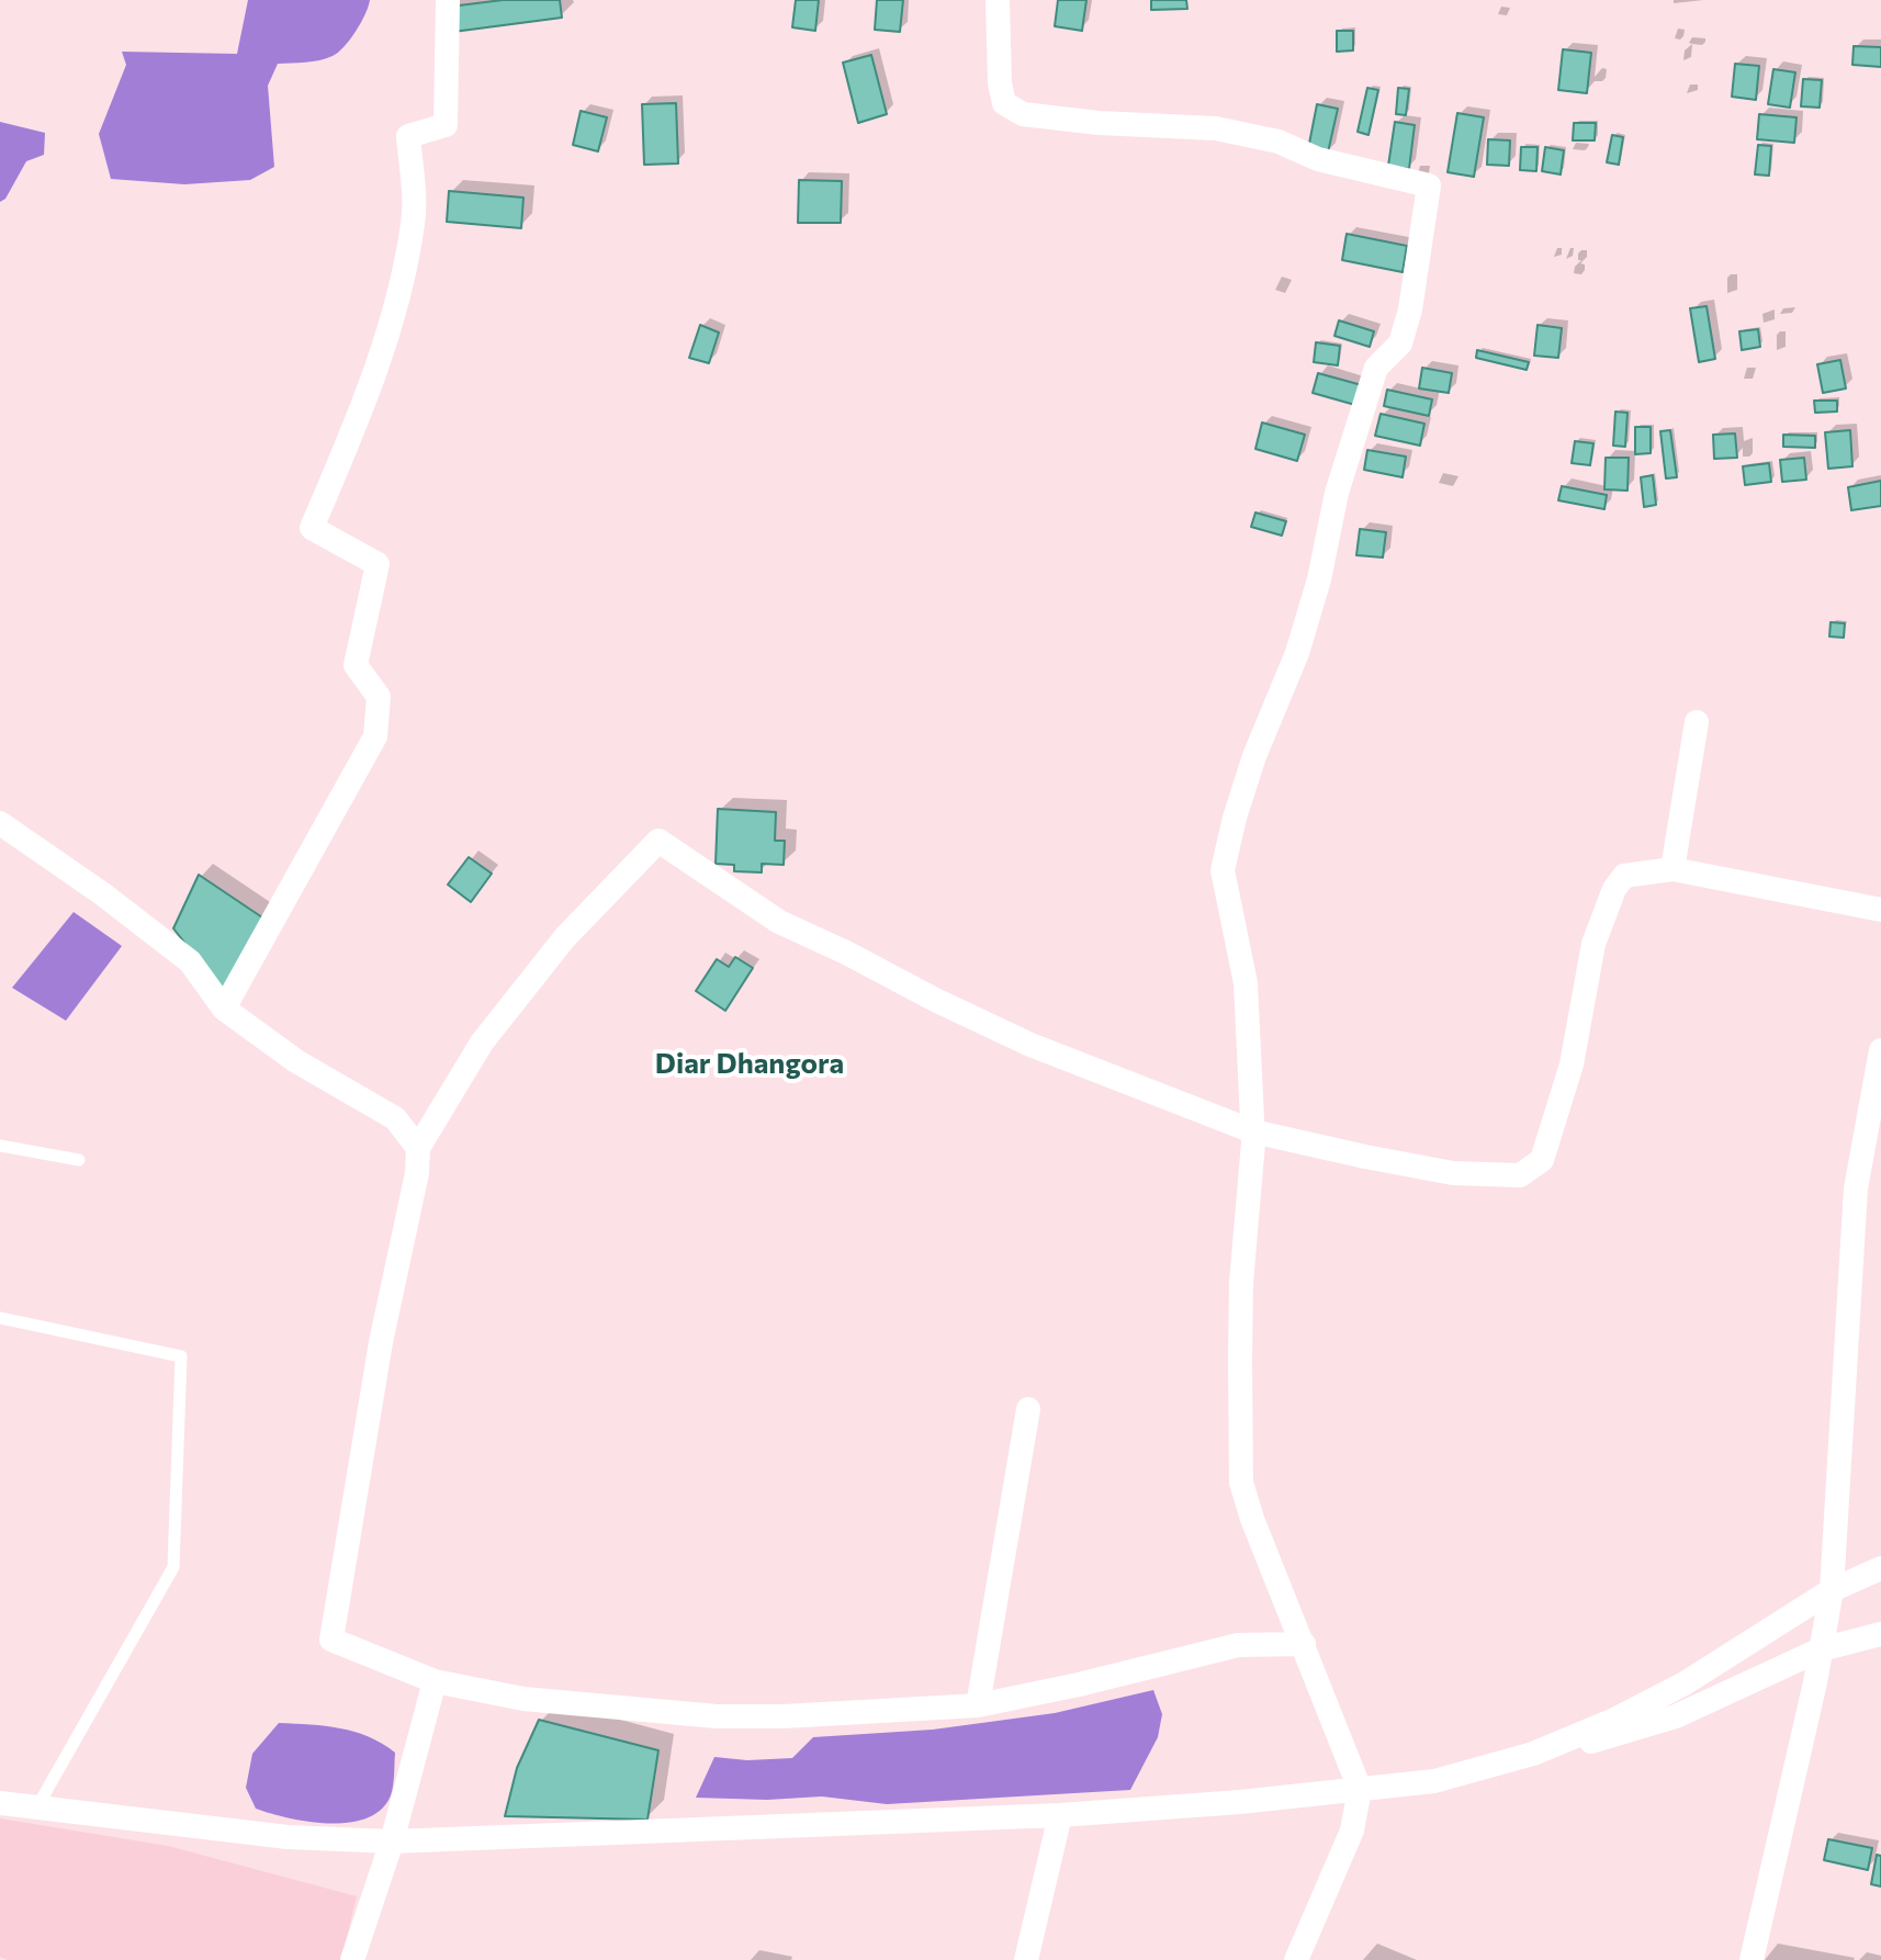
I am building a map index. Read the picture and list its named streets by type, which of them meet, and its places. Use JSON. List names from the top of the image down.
{
  "districts": ["Diar Dhangora"]
}
